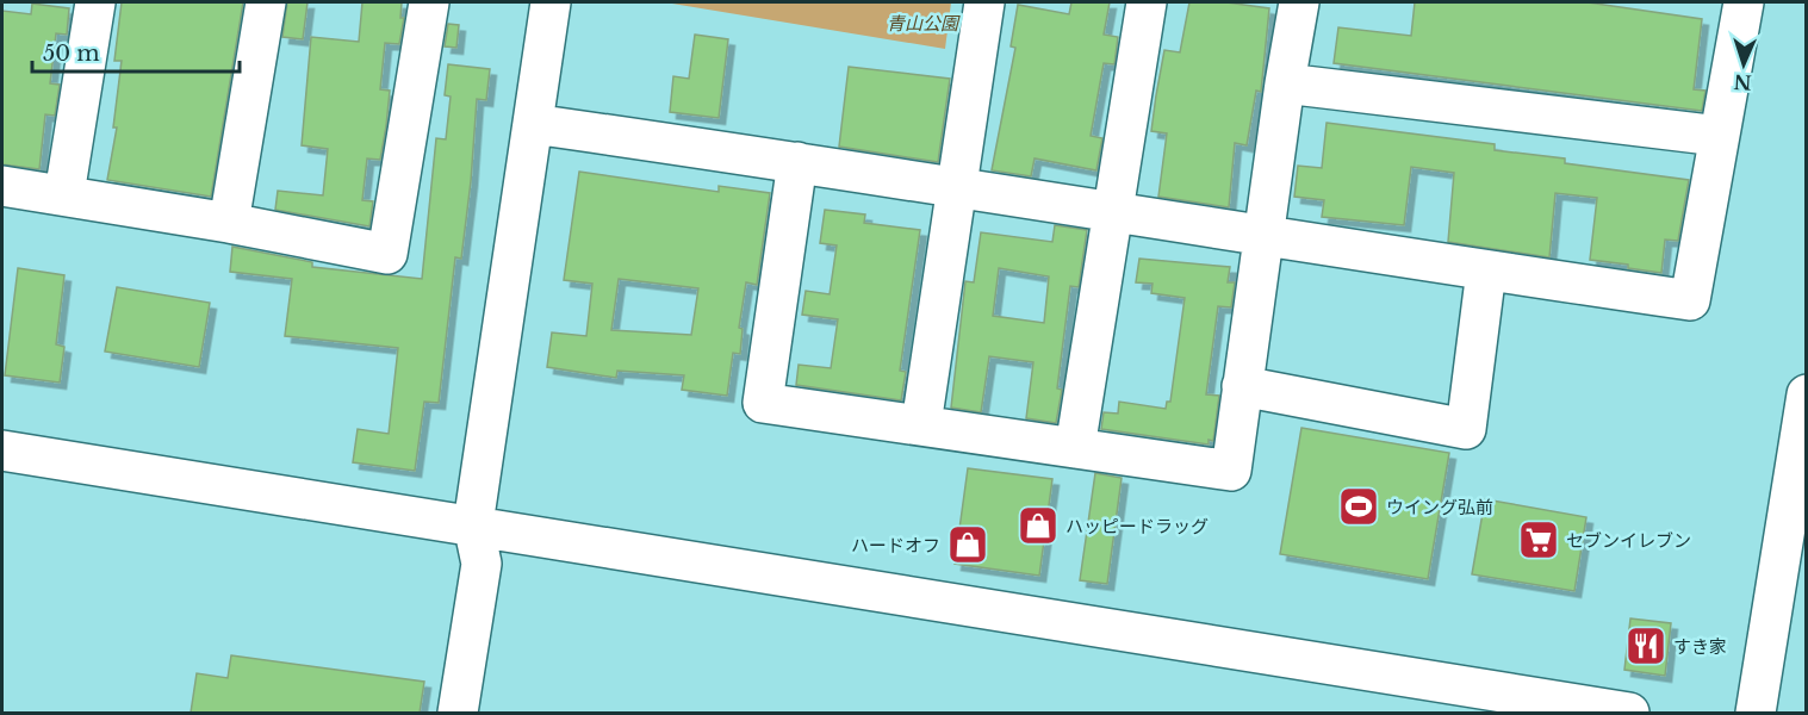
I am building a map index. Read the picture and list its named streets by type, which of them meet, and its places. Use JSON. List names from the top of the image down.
{
  "parks": ["青山公園"],
  "places": {
    "sports": ["ウイング弘前"],
    "shop": ["ハッピードラッグ", "ハードオフ"],
    "supermarket": ["セブンイレブン"],
    "restaurant": ["すき家"]
  },
  "scale_bar": "50 m",
  "north": "bottom"
}
